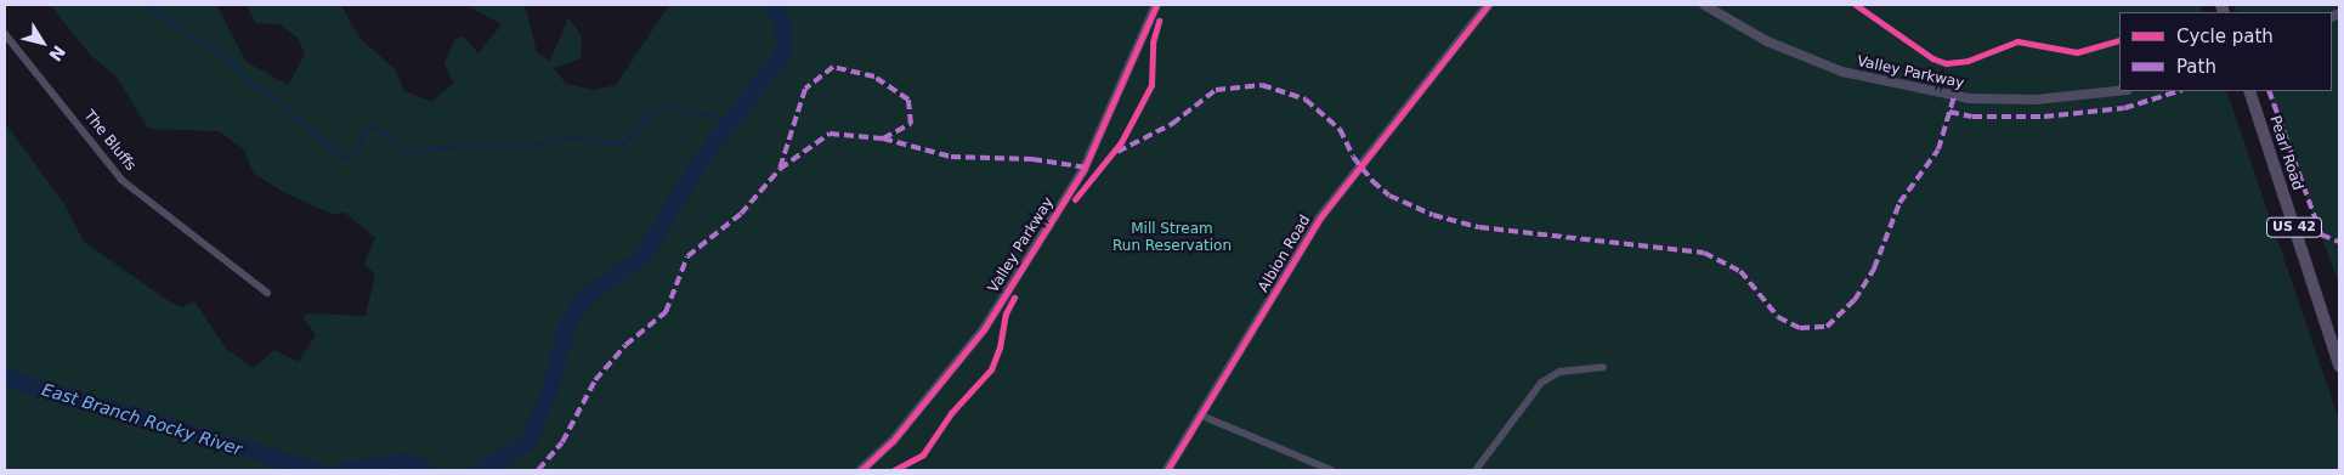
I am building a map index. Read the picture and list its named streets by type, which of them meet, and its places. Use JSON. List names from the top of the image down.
{
  "streets": {
    "main road": ["Pearl Road", "US 42"],
    "street": ["Valley Parkway", "The Bluffs", "Albion Road"]
  },
  "water": ["East Branch Rocky River"],
  "parks": ["Mill Stream Run Reservation"],
  "legend": ["Cycle path", "Path"],
  "north": "bottom right"
}
